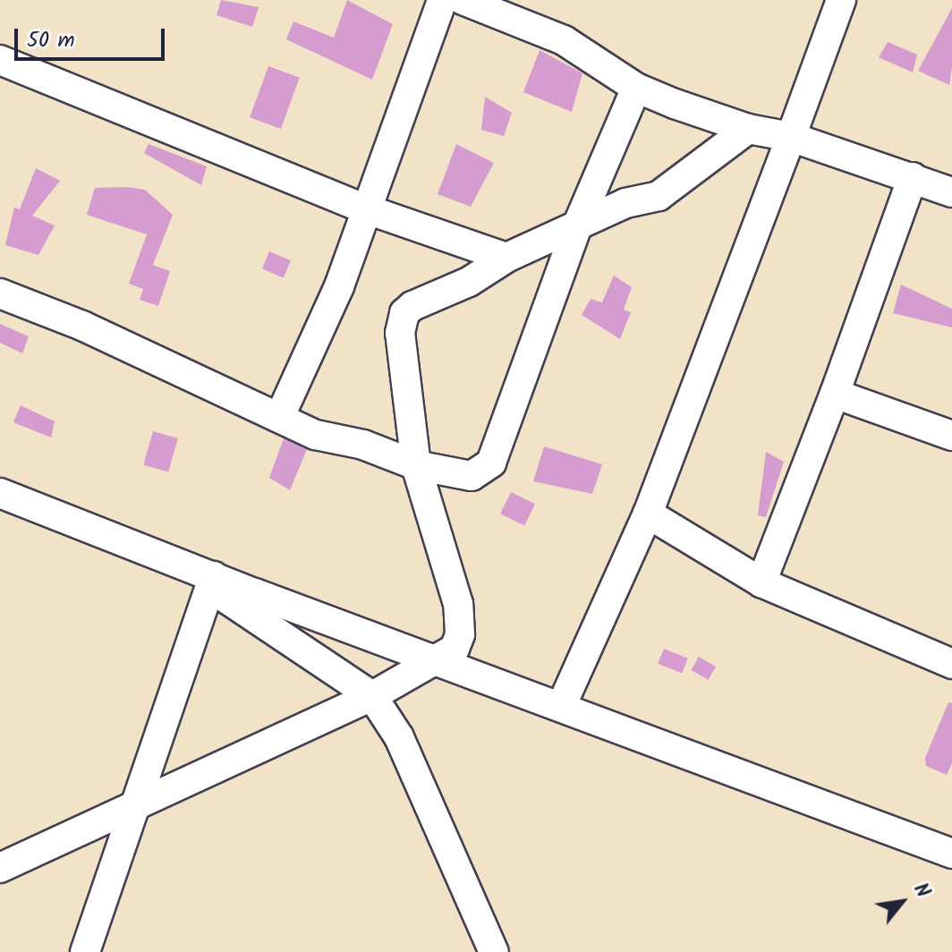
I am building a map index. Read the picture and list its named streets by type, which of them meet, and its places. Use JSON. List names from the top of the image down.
{
  "scale_bar": "50 m",
  "north": "top right"
}
